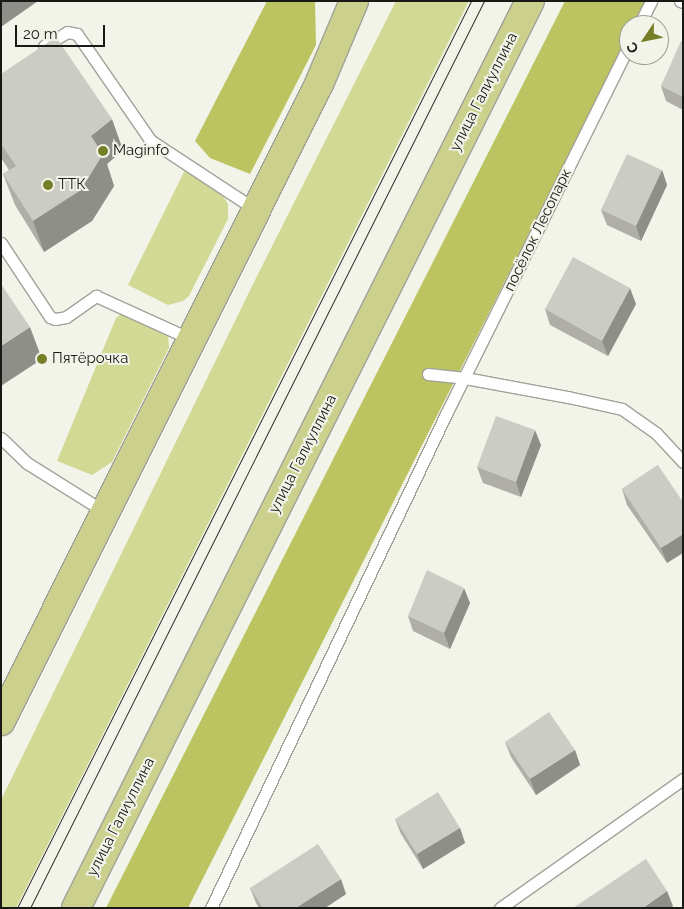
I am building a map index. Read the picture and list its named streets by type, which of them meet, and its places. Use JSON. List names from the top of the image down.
{
  "streets": {
    "main road": ["улица Галиуллина"],
    "lane": ["посёлок Лесопарк"]
  },
  "places": ["Maginfo", "ТТК", "Пятёрочка"],
  "scale_bar": "20 m",
  "north": "bottom left"
}
